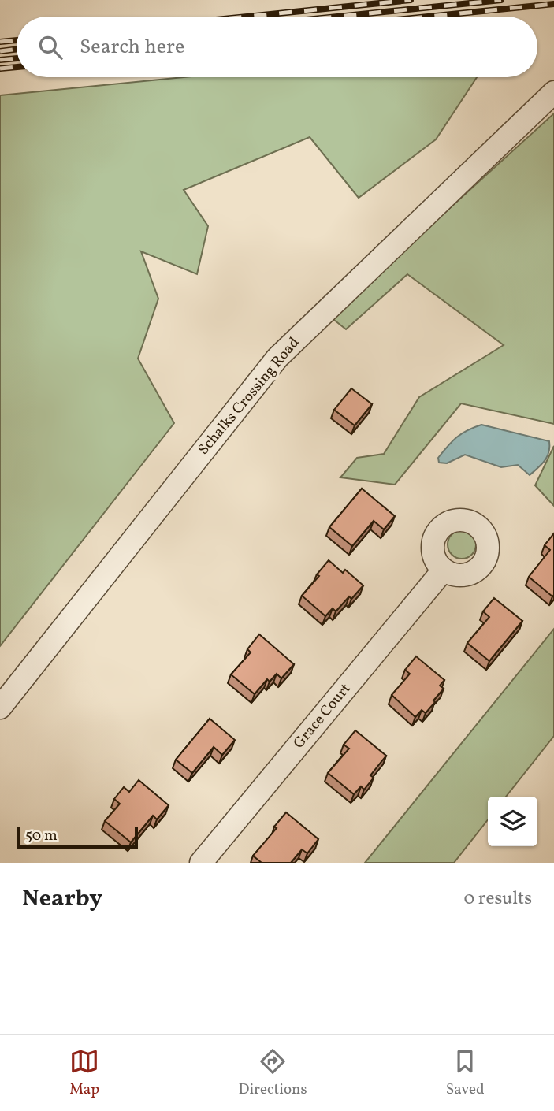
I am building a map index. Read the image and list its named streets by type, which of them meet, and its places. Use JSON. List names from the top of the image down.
{
  "streets": {
    "street": ["Schalks Crossing Road", "Grace Court"]
  },
  "scale_bar": "50 m",
  "page": {
    "search": "Search here",
    "scale": "50 m",
    "heading": ["Nearby", "0 results"],
    "nav": ["Map", "Directions", "Saved"]
  }
}
